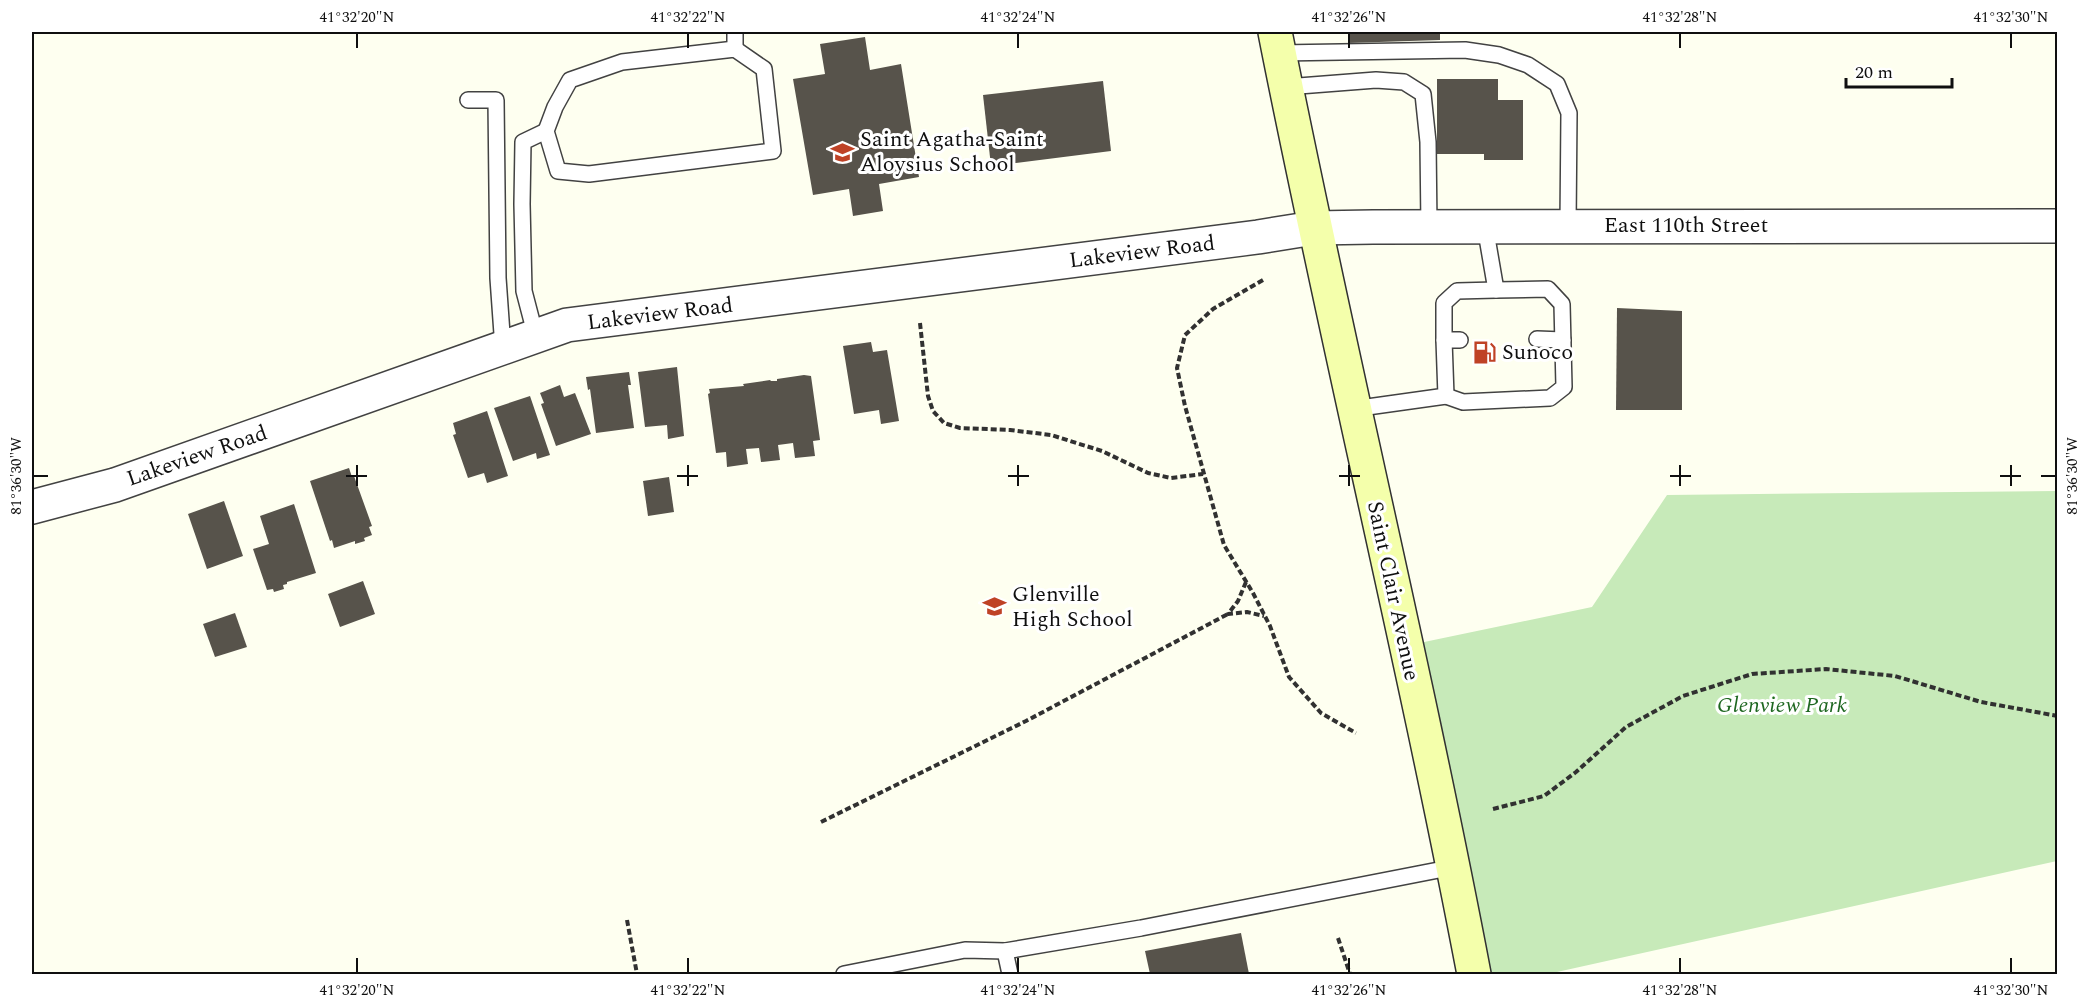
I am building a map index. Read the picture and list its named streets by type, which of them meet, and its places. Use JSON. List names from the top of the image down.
{
  "streets": {
    "main road": ["Saint Clair Avenue"],
    "street": ["East 110th Street", "Lakeview Road"]
  },
  "crossings": [
    ["East 110th Street", "Lakeview Road"],
    ["East 110th Street", "Saint Clair Avenue"],
    ["Lakeview Road", "Saint Clair Avenue"]
  ],
  "parks": ["Glenview Park"],
  "places": {
    "school or university": ["Saint Agatha-Saint Aloysius School", "Glenville High School"],
    "fuel station": ["Sunoco"]
  },
  "scale_bar": "20 m",
  "coordinates": [
    "41°32'20\"N",
    "41°32'22\"N",
    "41°32'24\"N",
    "41°32'26\"N",
    "41°32'28\"N",
    "41°32'30\"N",
    "81°36'30\"W"
  ]
}
